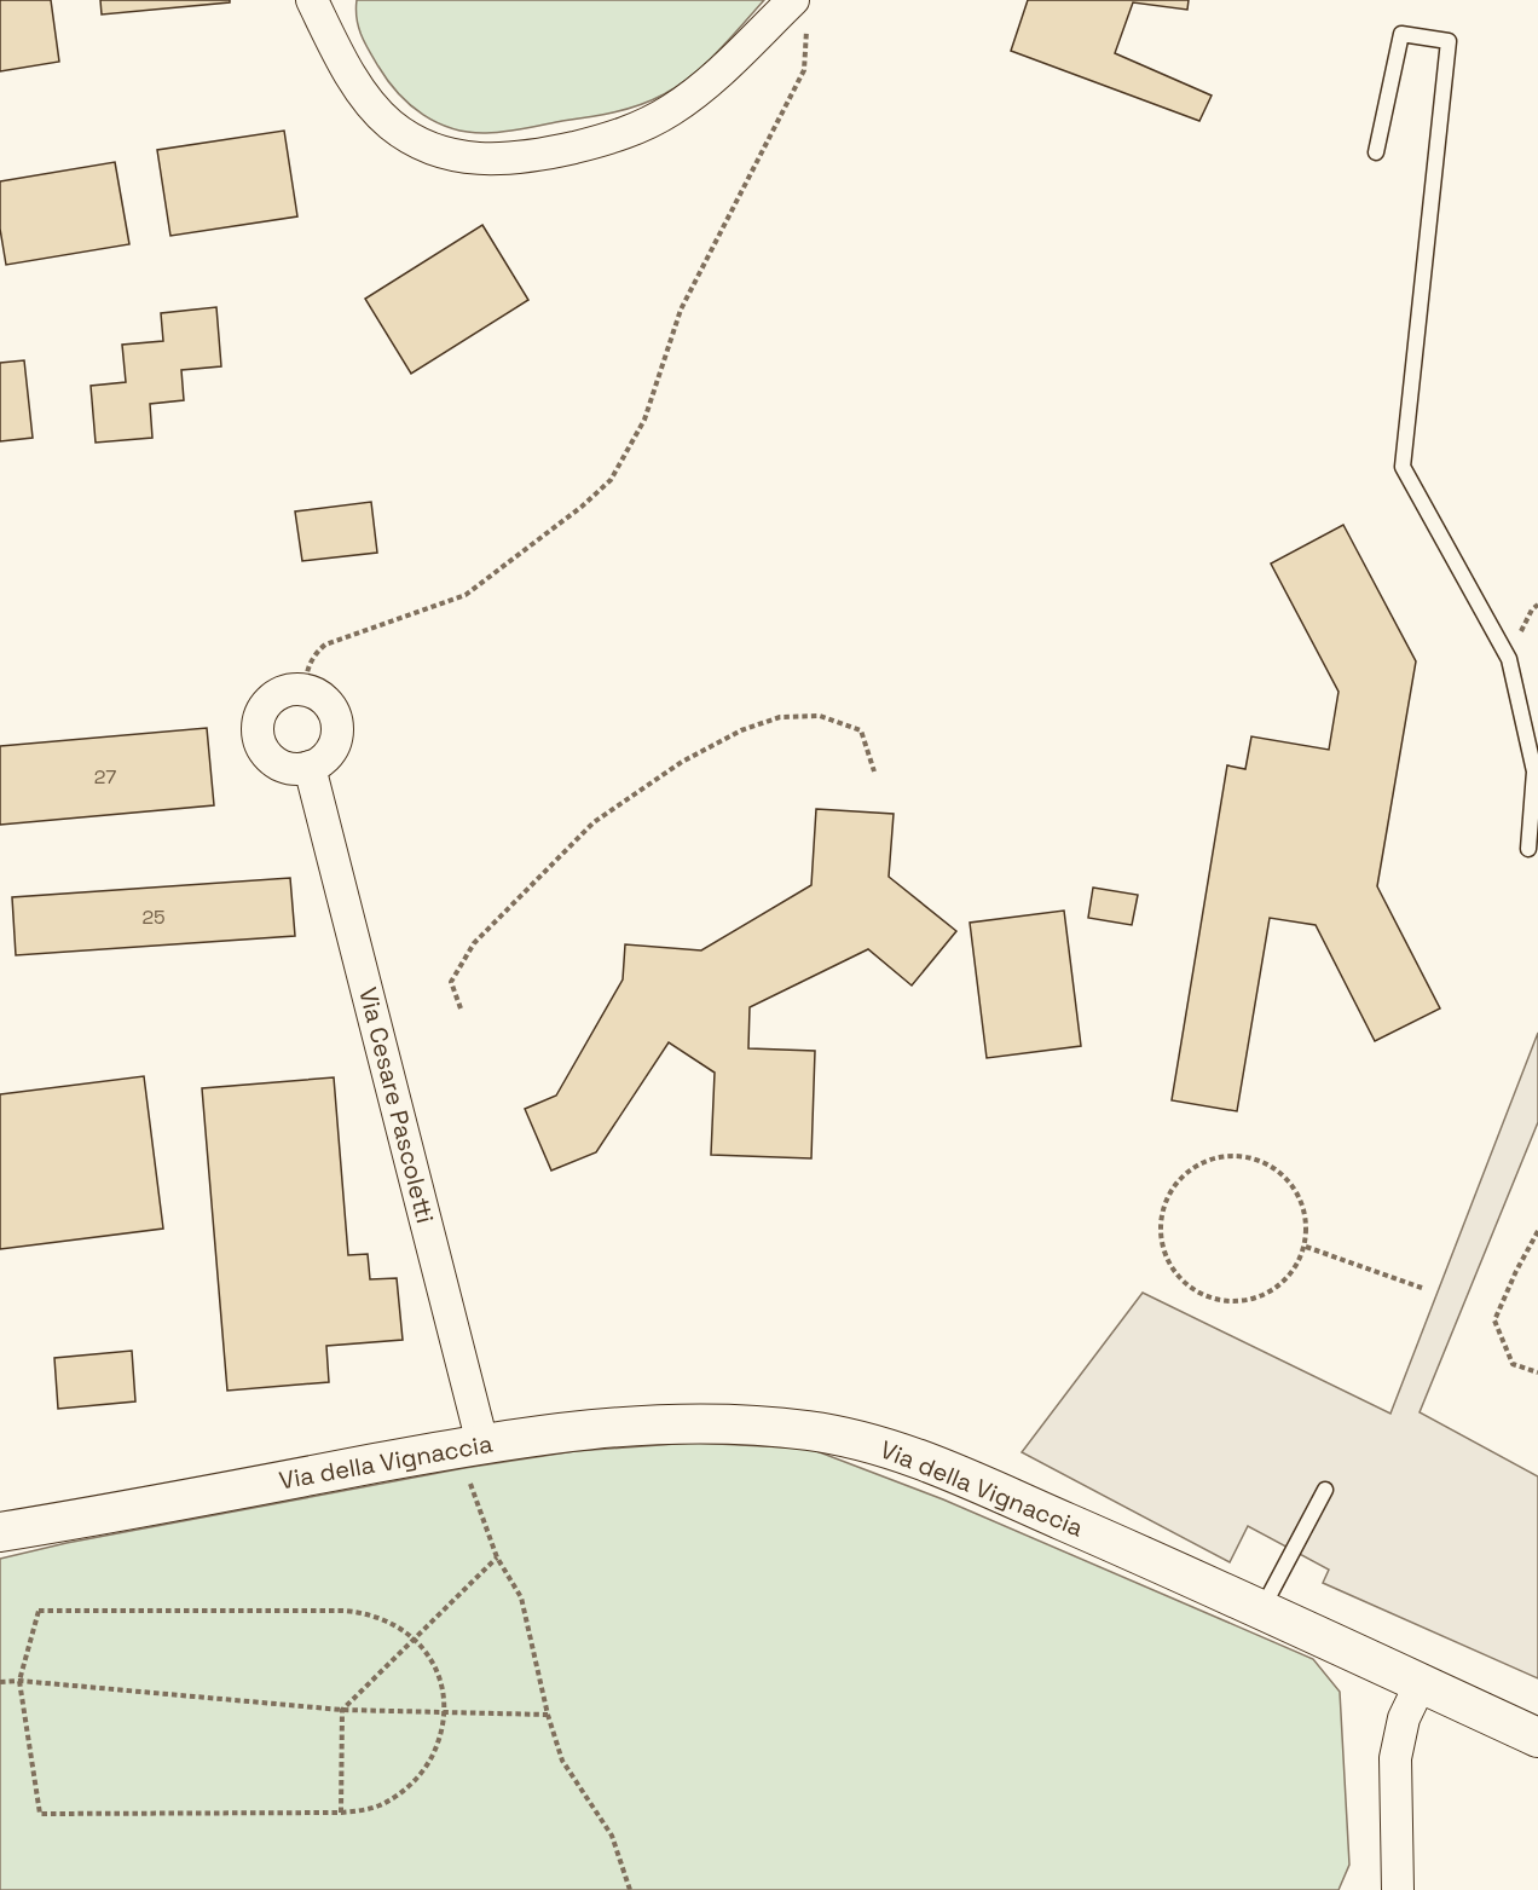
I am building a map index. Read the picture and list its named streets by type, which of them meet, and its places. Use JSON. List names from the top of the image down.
{
  "streets": {
    "street": ["Via Cesare Pascoletti", "Via della Vignaccia"]
  },
  "crossings": [
    ["Via Cesare Pascoletti", "Via della Vignaccia"]
  ],
  "house_numbers": ["27", "25"]
}
